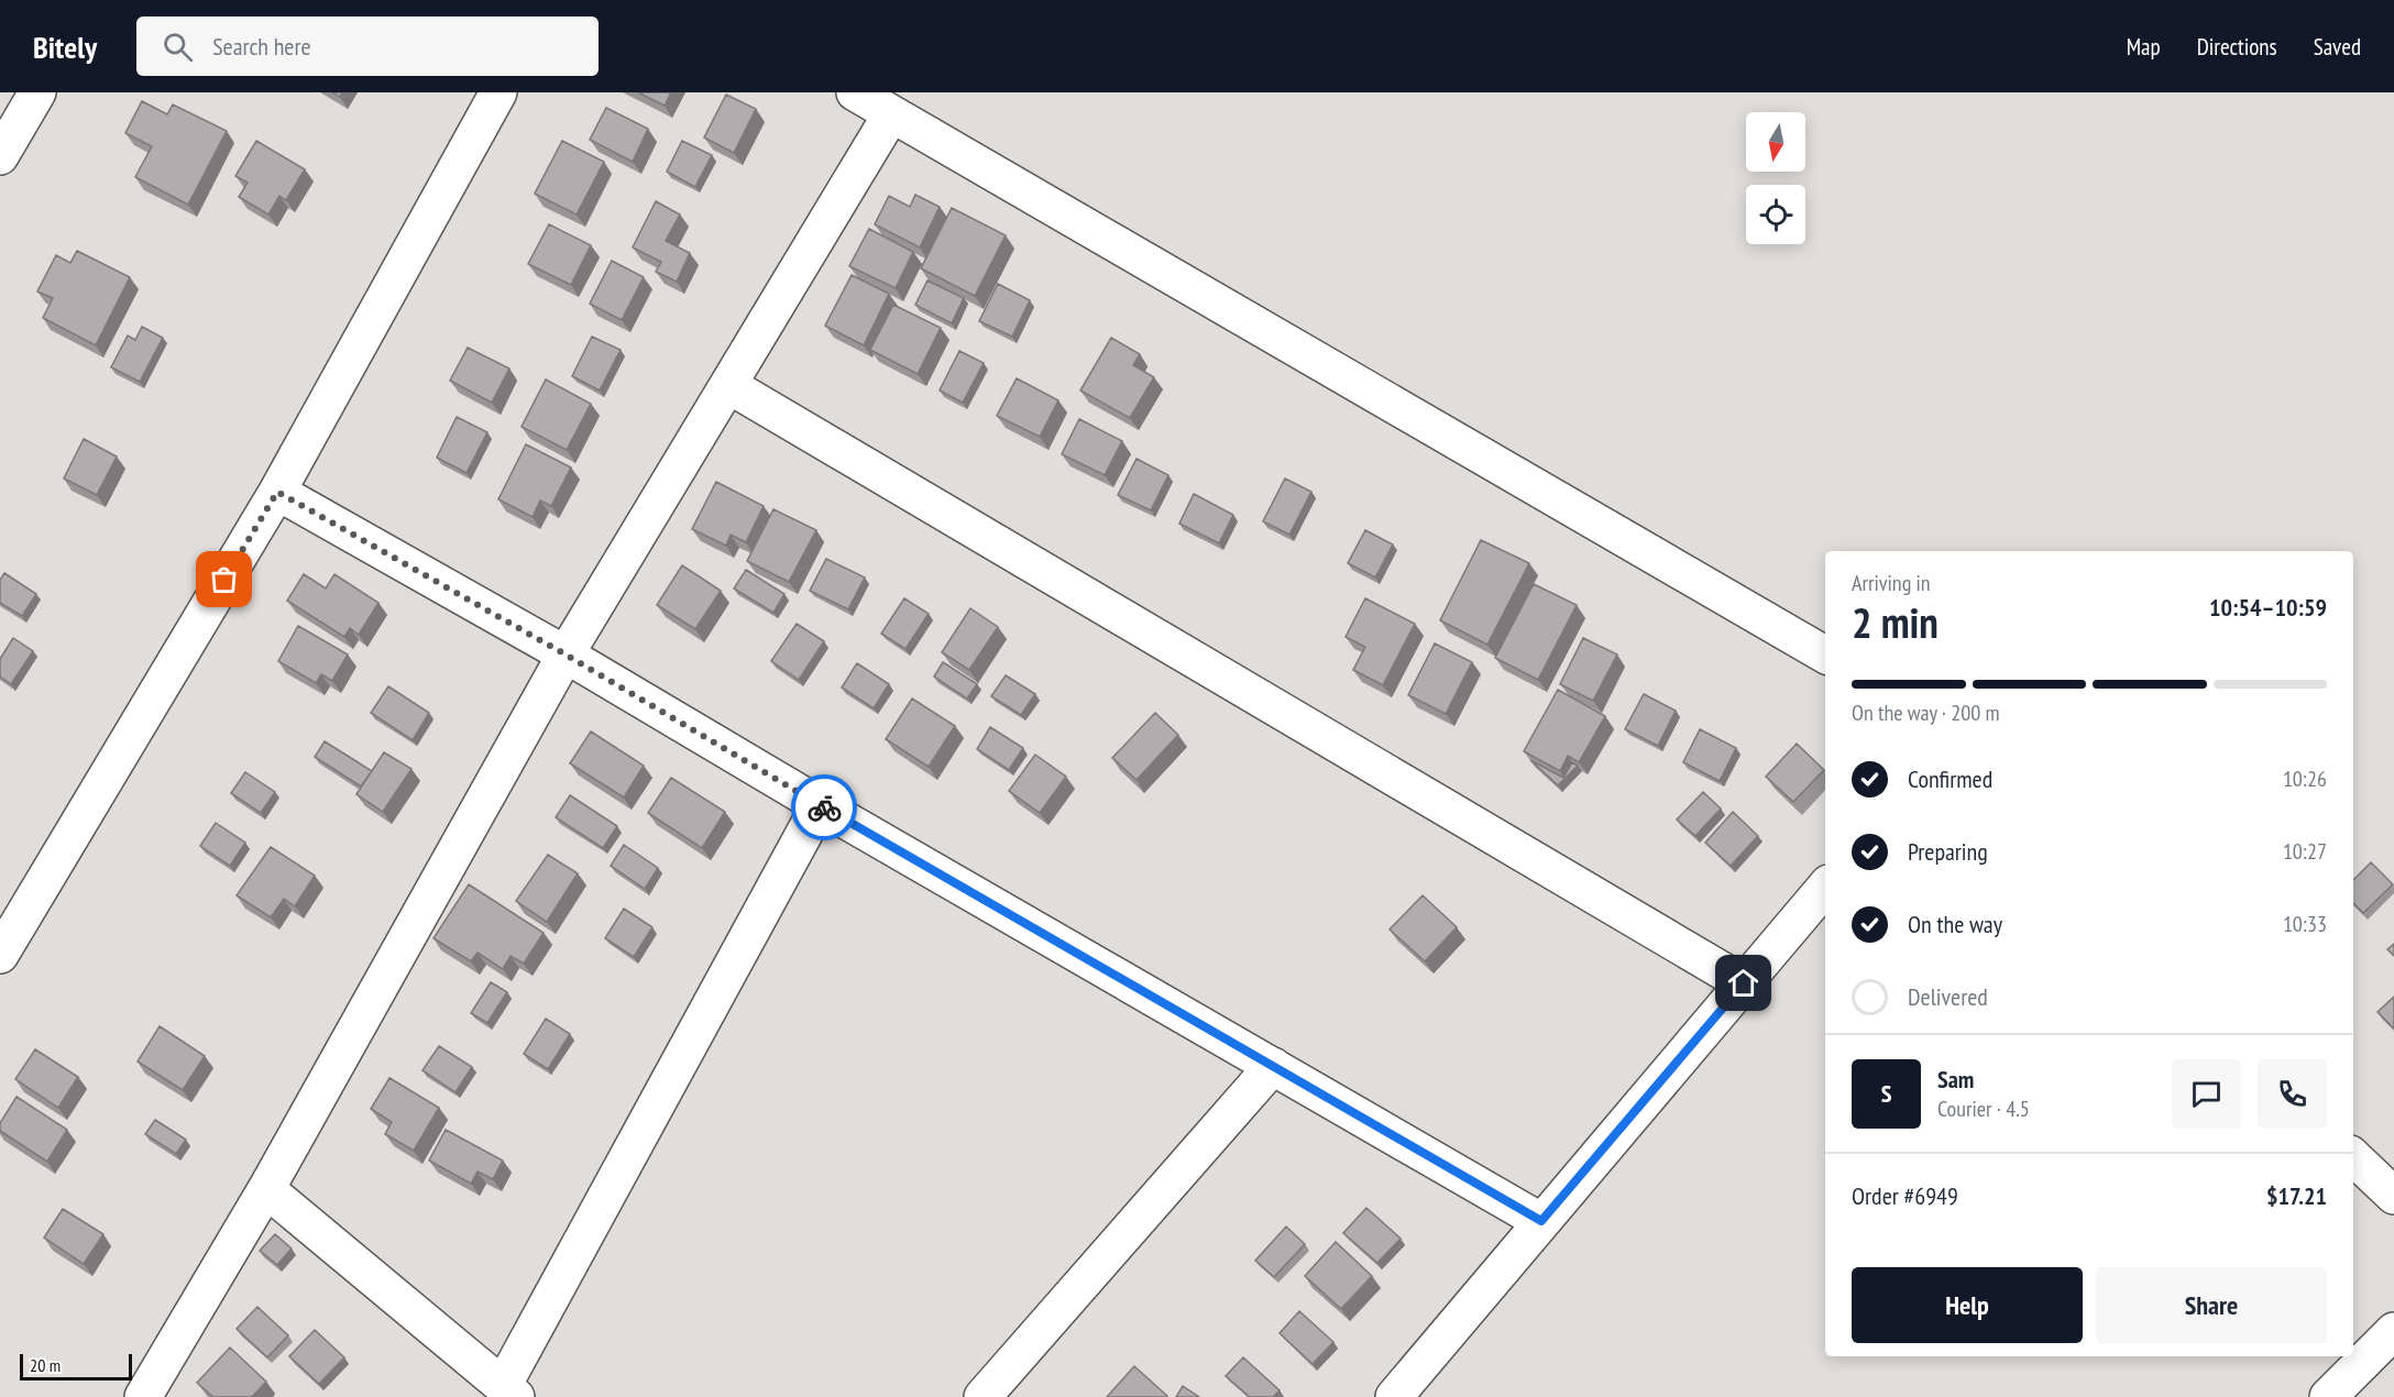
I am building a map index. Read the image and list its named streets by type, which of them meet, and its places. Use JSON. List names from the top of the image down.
{
  "scale_bar": "20 m",
  "north": "bottom",
  "page": {
    "header": "Bitely",
    "search": "Search here",
    "nav": ["Map", "Directions", "Saved"],
    "heading": ["2 min", "Arriving in", "10:54–10:59"],
    "panel": [
      "Sam",
      "Courier · 4.5",
      "Order #6949",
      "$17.21"
    ],
    "bar": "On the way · 200 m",
    "list": [
      ["Confirmed", "10:26"],
      ["Preparing", "10:27"],
      ["On the way", "10:33"],
      "Delivered"
    ],
    "round": "S",
    "buttons": ["Help", "Share"],
    "scale": "20 m"
  }
}
